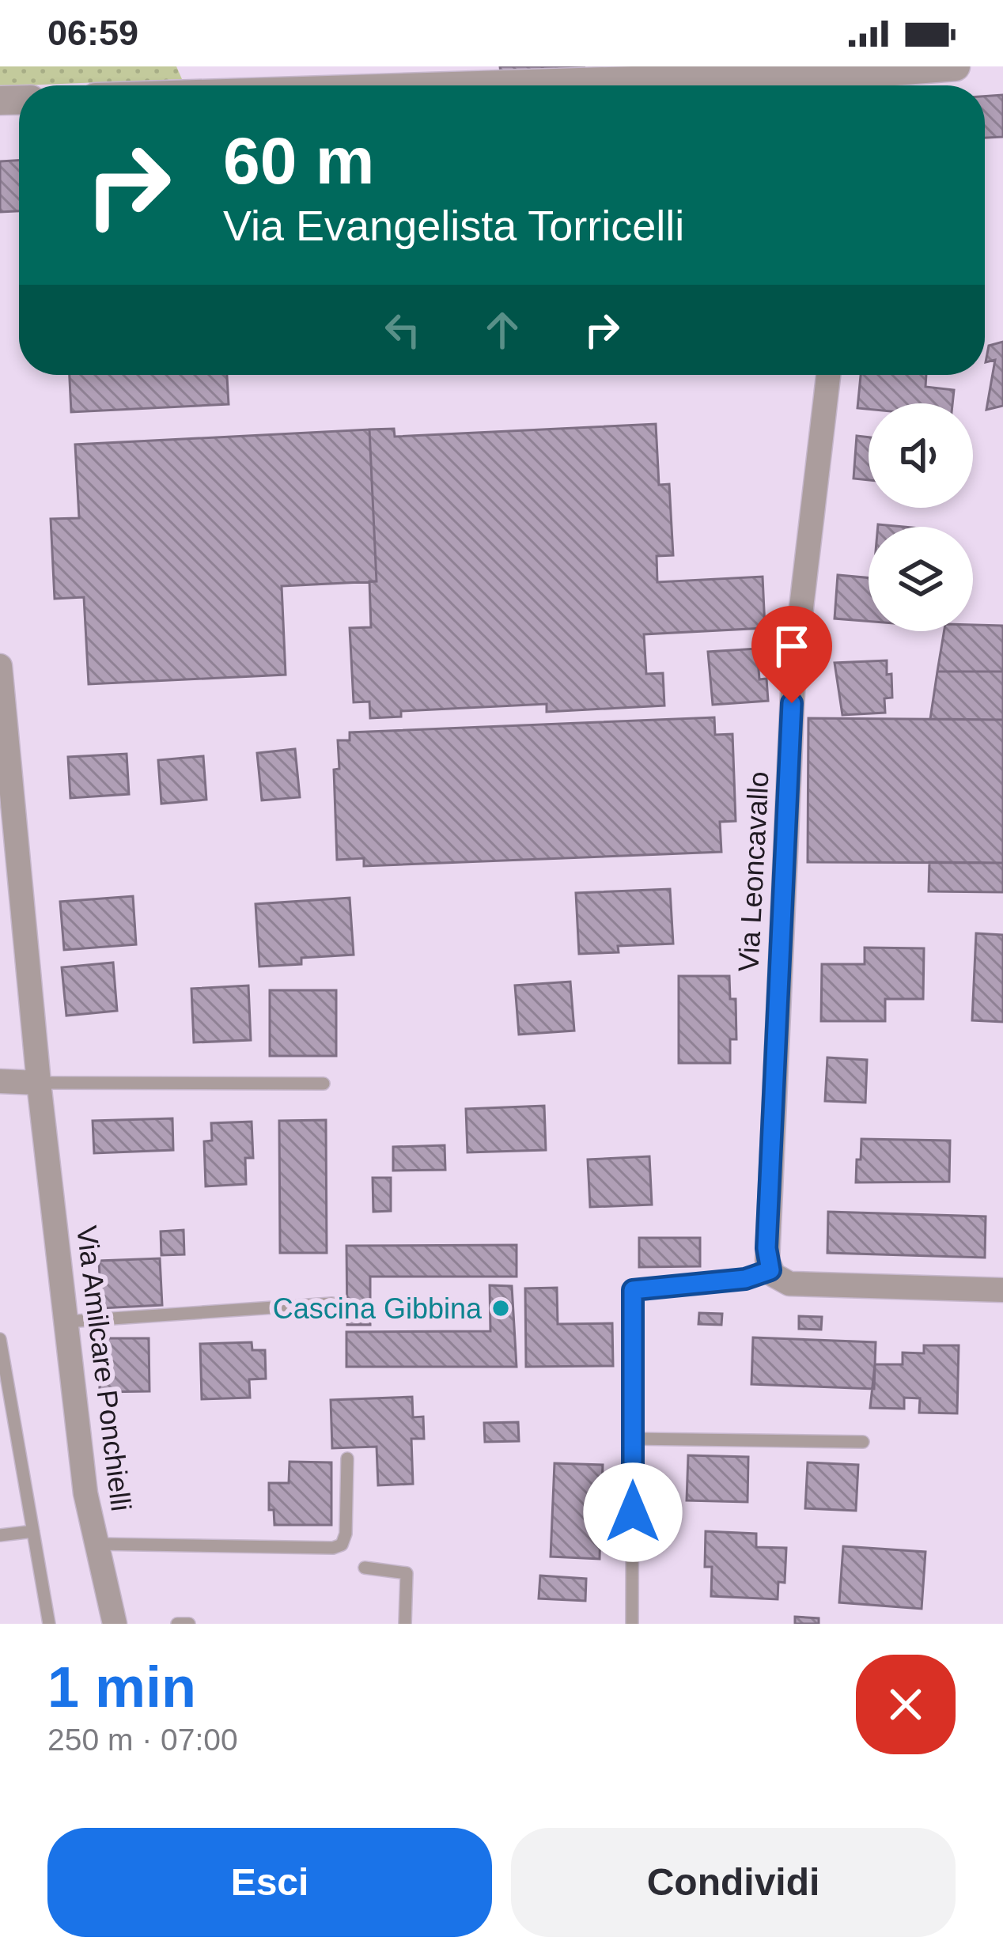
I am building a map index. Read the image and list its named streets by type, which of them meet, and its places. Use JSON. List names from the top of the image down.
{
  "streets": {
    "street": ["Via Leoncavallo", "Via Amilcare Ponchielli"]
  },
  "places": ["Cascina Gibbina"],
  "page": {
    "status": "06:59",
    "turn": ["60 m", "Via Evangelista Torricelli"],
    "heading": ["1 min", "250 m · 07:00"],
    "buttons": ["Esci", "Condividi"]
  }
}
